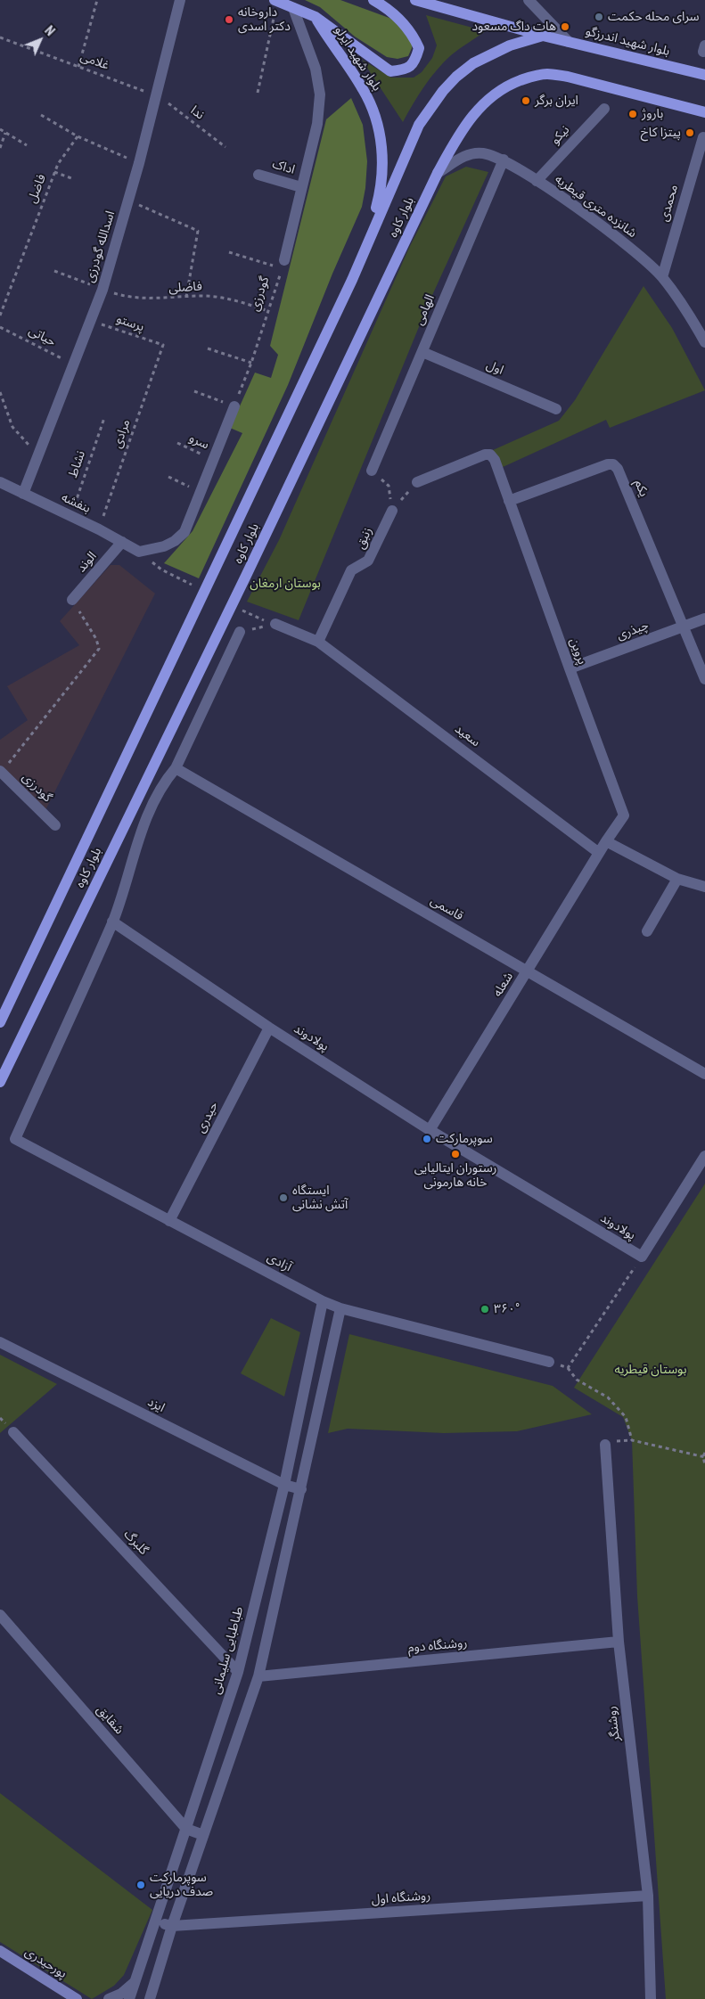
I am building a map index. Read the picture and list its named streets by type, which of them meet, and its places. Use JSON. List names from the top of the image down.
{
  "streets": {
    "main road": [
      "بلوار شهید اندرزگو",
      "بلوار شهید ایرلو",
      "بلوار کاوه",
      "پورحیدری"
    ],
    "street": [
      "نیکو",
      "اداک",
      "محمدی",
      "شانزده متری قیطریه",
      "اسدالله گودرزی",
      "گودرزی",
      "الهامی",
      "اول",
      "یکم",
      "بنفشه",
      "زنبق",
      "الوند",
      "چیذری",
      "پروین",
      "سعید",
      "قاسمی",
      "شعله",
      "پولادوند",
      "حیدری",
      "آزادی",
      "ایزد",
      "گلبرگ",
      "روشنگاه دوم",
      "طباطبایی سلیمانی",
      "شقایق",
      "روشنگر",
      "روشنگاه اول"
    ],
    "path": [
      "غلامی",
      "ندا",
      "فاضل",
      "فاضلی",
      "پرستو",
      "حیاتی",
      "مرادی",
      "سرو",
      "نشاط"
    ]
  },
  "crossings": [
    ["بلوار شهید اندرزگو", "بلوار کاوه"],
    ["بلوار شهید ایرلو", "بلوار کاوه"],
    ["غلامی", "ندا"],
    ["غلامی", "اسدالله گودرزی"],
    ["ندا", "اسدالله گودرزی"],
    ["نیکو", "شانزده متری قیطریه"],
    ["محمدی", "شانزده متری قیطریه"],
    ["شانزده متری قیطریه", "بلوار کاوه"],
    ["شانزده متری قیطریه", "الهامی"],
    ["اسدالله گودرزی", "فاضلی"],
    ["اسدالله گودرزی", "پرستو"],
    ["اسدالله گودرزی", "حیاتی"],
    ["اسدالله گودرزی", "بنفشه"],
    ["فاضلی", "گودرزی"],
    ["الهامی", "اول"],
    ["پرستو", "مرادی"],
    ["مرادی", "بنفشه"],
    ["نشاط", "بنفشه"],
    ["یکم", "چیذری"],
    ["یکم", "پروین"],
    ["بنفشه", "الوند"],
    ["زنبق", "سعید"],
    ["چیذری", "پروین"],
    ["پروین", "سعید"],
    ["پروین", "شعله"],
    ["سعید", "شعله"],
    ["قاسمی", "شعله"],
    ["شعله", "پولادوند"],
    ["پولادوند", "حیدری"],
    ["پولادوند", "آزادی"],
    ["حیدری", "آزادی"],
    ["آزادی", "طباطبایی سلیمانی"],
    ["ایزد", "طباطبایی سلیمانی"],
    ["گلبرگ", "طباطبایی سلیمانی"],
    ["روشنگاه دوم", "روشنگر"],
    ["طباطبایی سلیمانی", "شقایق"],
    ["طباطبایی سلیمانی", "روشنگاه اول"],
    ["روشنگر", "روشنگاه اول"]
  ],
  "parks": ["بوستان ارمغان", "بوستان قیطریه"],
  "places": [
    "سرای محله حکمت",
    "داروخانه دکتر اسدی",
    "هات داگ مسعود",
    "ایران برگر",
    "باروژ",
    "پیتزا کاخ",
    "سوپرمارکت",
    "رستوران ایتالیایی خانه هارمونی",
    "ایستگاه آتش نشانی",
    "۳۶۰°",
    "سوپرمارکت صدف دریایی"
  ],
  "north": "top right"
}
